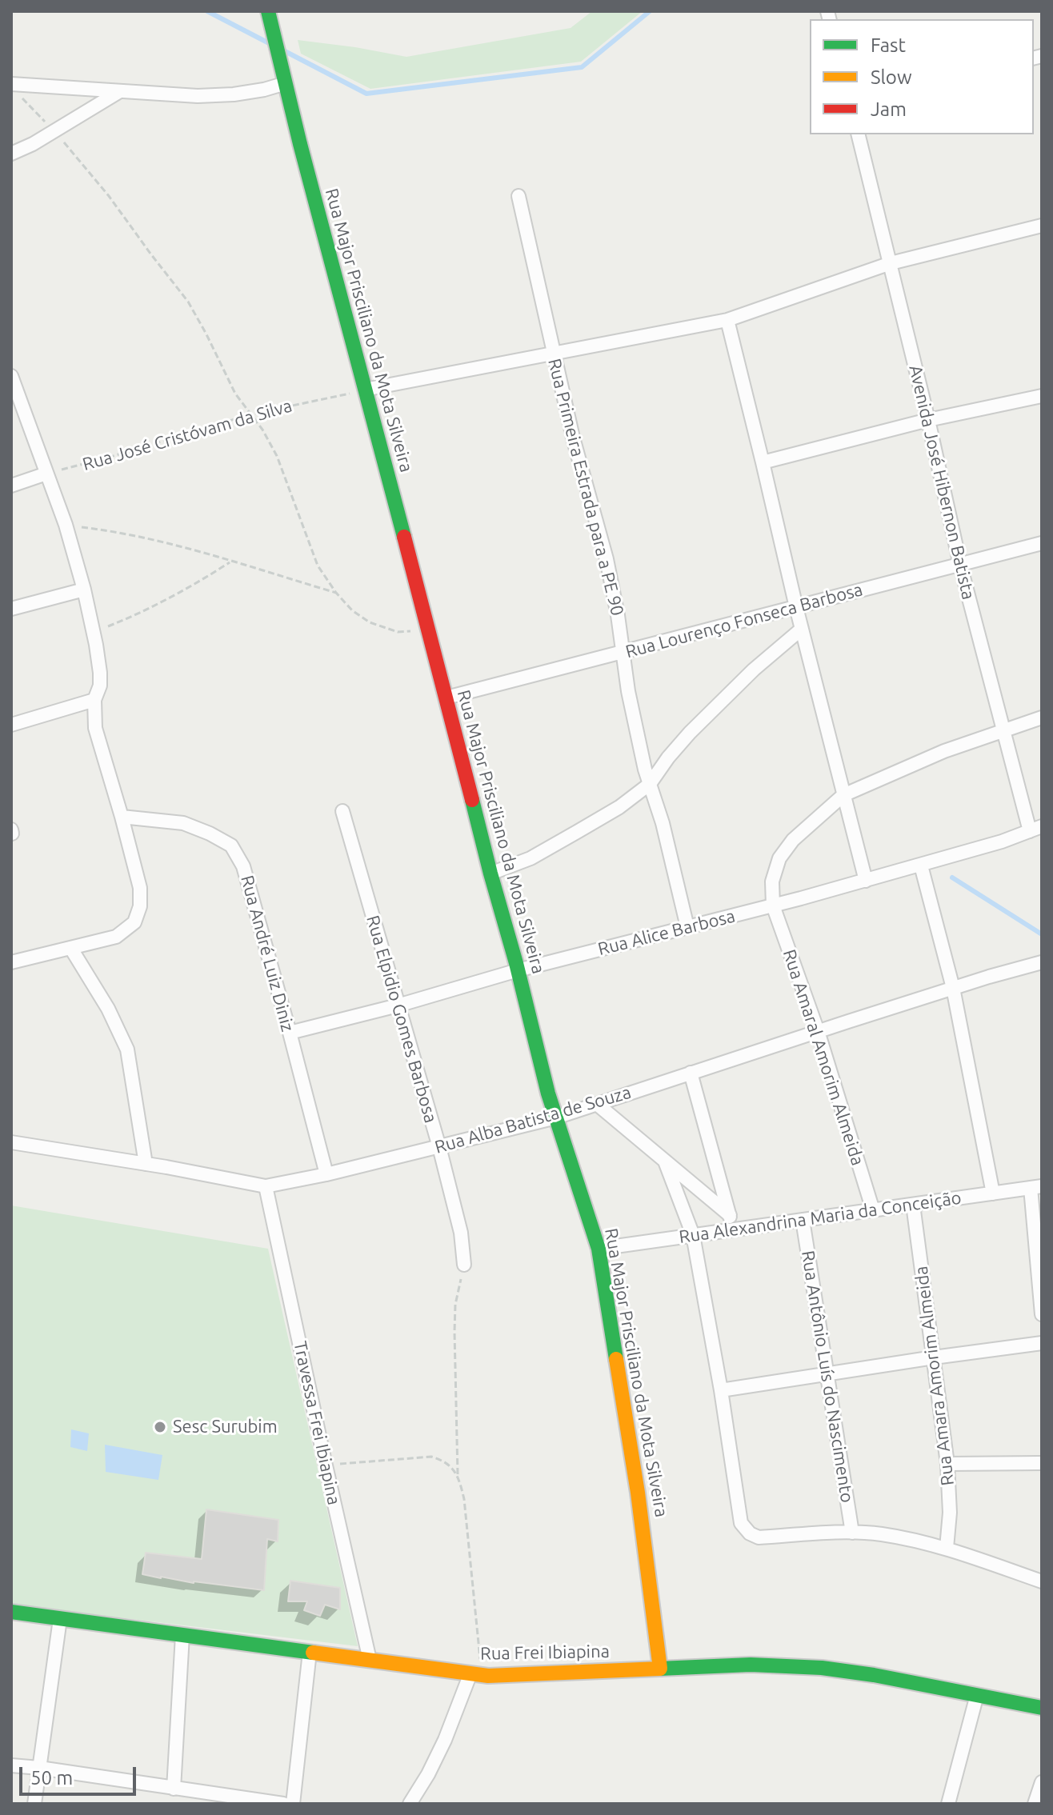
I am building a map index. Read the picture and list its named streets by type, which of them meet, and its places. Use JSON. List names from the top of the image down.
{
  "streets": {
    "main road": ["Rua Major Prisciliano da Mota Silveira", "Rua Frei Ibiapina"],
    "street": [
      "Avenida José Hibernon Batista",
      "Rua Primeira Estrada para a PE 90",
      "Rua Lourenço Fonseca Barbosa",
      "Rua Alice Barbosa",
      "Rua André Luiz Diniz",
      "Rua Elpidio Gomes Barbosa",
      "Rua Amaral Amorim Almeida",
      "Rua Alba Batista de Souza",
      "Rua Alexandrina Maria da Conceição",
      "Rua Amara Amorim Almeida",
      "Rua Antônio Luís do Nascimento",
      "Travessa Frei Ibiapina"
    ],
    "path": ["Rua José Cristóvam da Silva"]
  },
  "crossings": [
    ["Rua Major Prisciliano da Mota Silveira", "Rua José Cristóvam da Silva"],
    ["Rua Major Prisciliano da Mota Silveira", "Rua Lourenço Fonseca Barbosa"],
    ["Rua Major Prisciliano da Mota Silveira", "Rua Alice Barbosa"],
    ["Rua Major Prisciliano da Mota Silveira", "Rua Alba Batista de Souza"],
    ["Rua Major Prisciliano da Mota Silveira", "Rua Alexandrina Maria da Conceição"],
    ["Rua Major Prisciliano da Mota Silveira", "Rua Frei Ibiapina"],
    ["Avenida José Hibernon Batista", "Rua Lourenço Fonseca Barbosa"],
    ["Avenida José Hibernon Batista", "Rua Alice Barbosa"],
    ["Rua Primeira Estrada para a PE 90", "Rua Lourenço Fonseca Barbosa"],
    ["Rua Primeira Estrada para a PE 90", "Rua Alice Barbosa"],
    ["Rua Alice Barbosa", "Rua André Luiz Diniz"],
    ["Rua Alice Barbosa", "Rua Elpidio Gomes Barbosa"],
    ["Rua Alice Barbosa", "Rua Amaral Amorim Almeida"],
    ["Rua André Luiz Diniz", "Rua Alba Batista de Souza"],
    ["Rua Elpidio Gomes Barbosa", "Rua Alba Batista de Souza"],
    ["Rua Amaral Amorim Almeida", "Rua Alba Batista de Souza"],
    ["Rua Amaral Amorim Almeida", "Rua Alexandrina Maria da Conceição"],
    ["Rua Alba Batista de Souza", "Travessa Frei Ibiapina"],
    ["Rua Alexandrina Maria da Conceição", "Rua Amara Amorim Almeida"],
    ["Rua Alexandrina Maria da Conceição", "Rua Antônio Luís do Nascimento"],
    ["Travessa Frei Ibiapina", "Rua Frei Ibiapina"]
  ],
  "places": ["Sesc Surubim"],
  "legend": ["Fast", "Slow", "Jam"],
  "scale_bar": "50 m"
}
